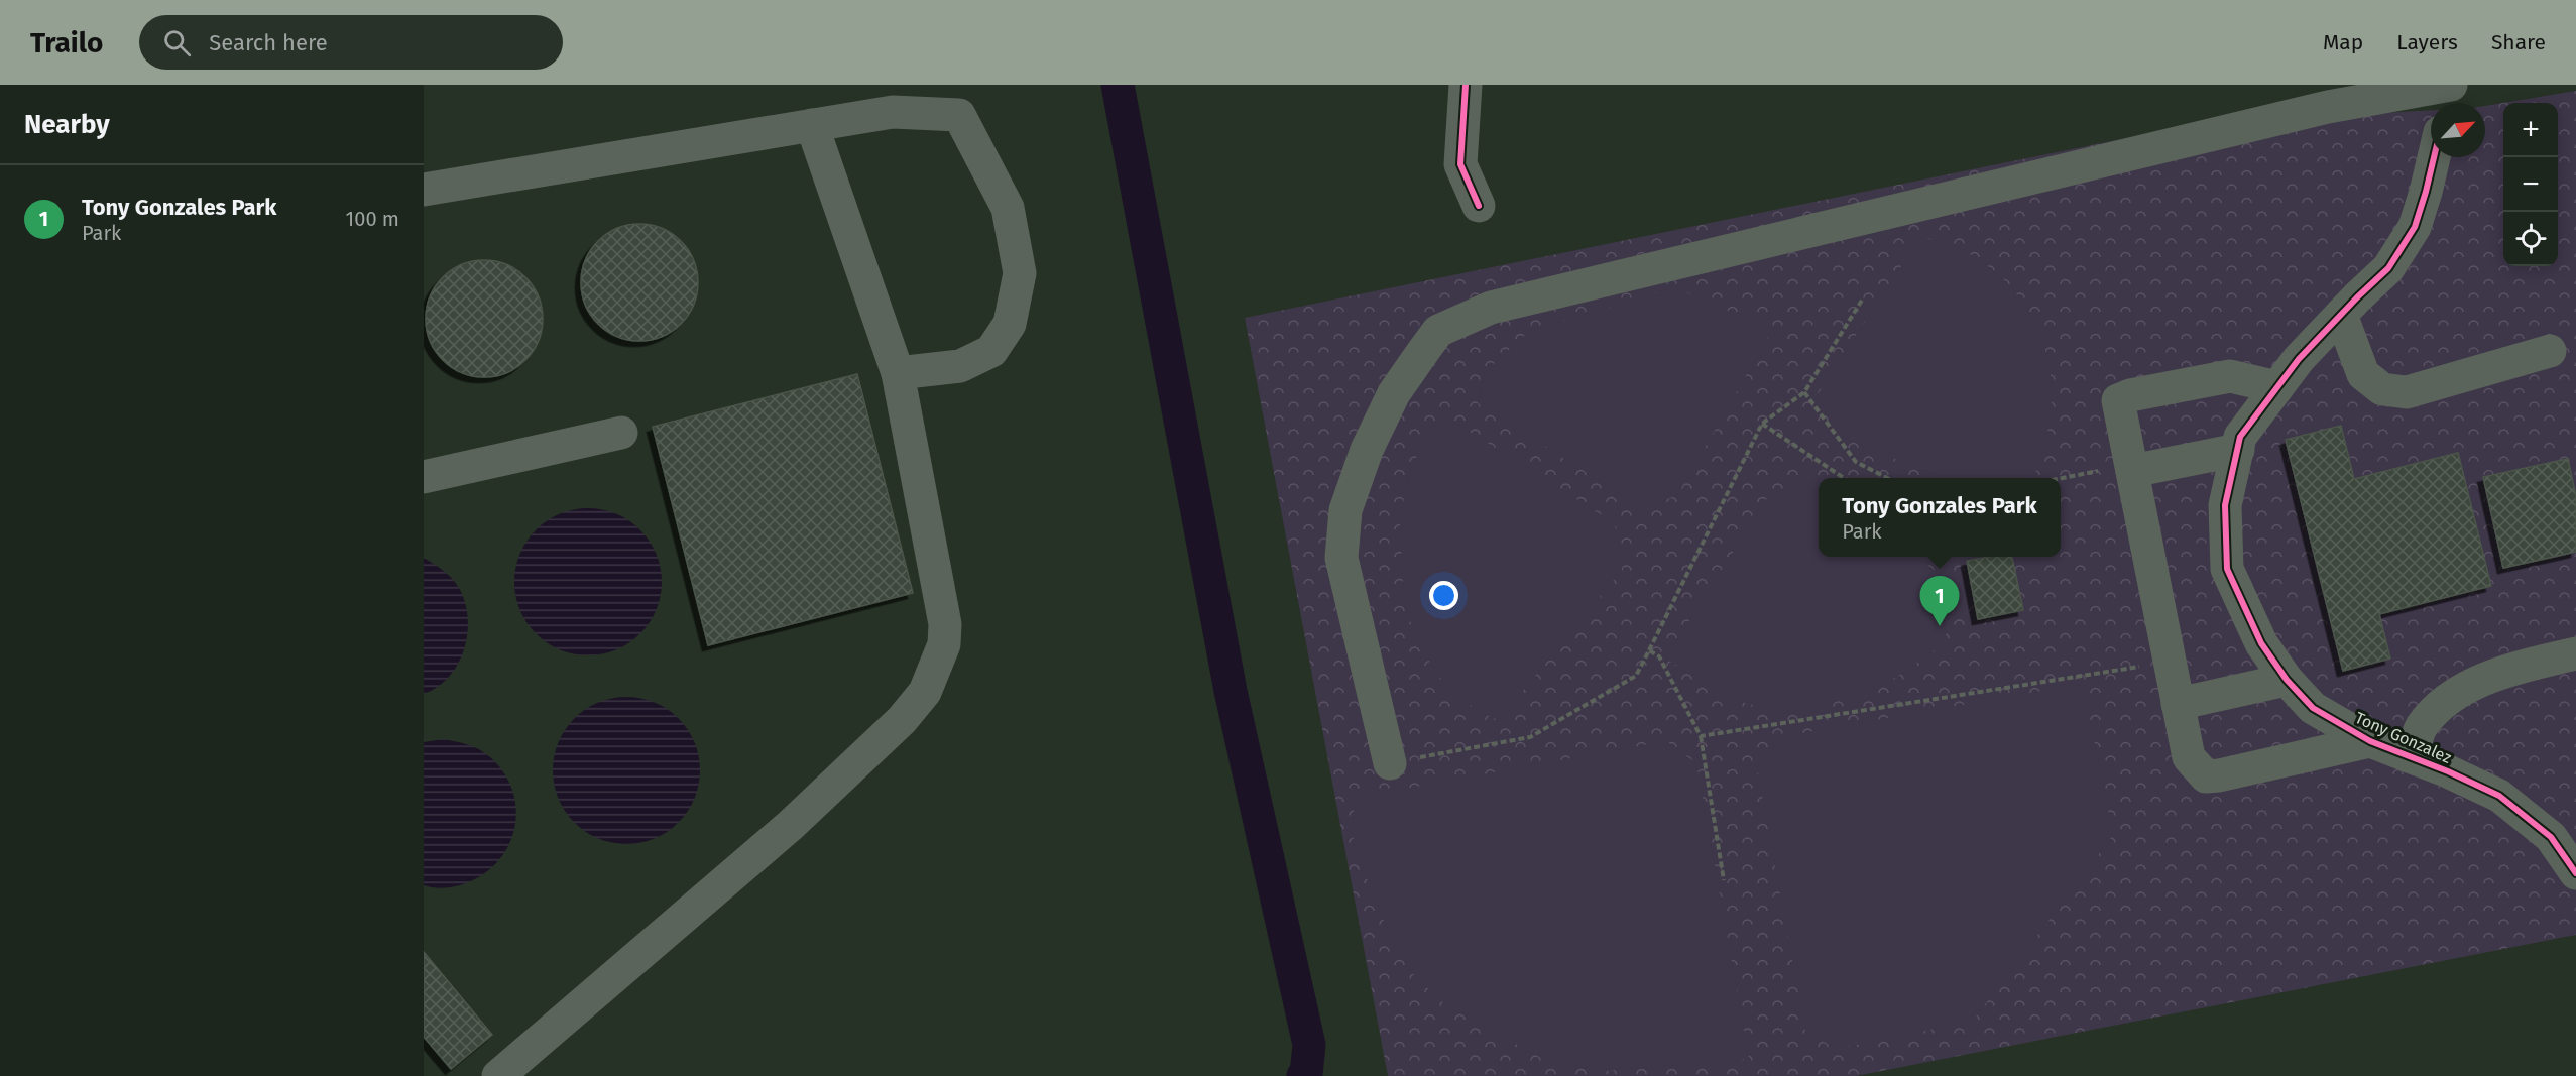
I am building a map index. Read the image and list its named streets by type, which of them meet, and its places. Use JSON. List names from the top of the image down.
{
  "streets": {
    "street": ["Tony Gonzalez"]
  },
  "north": "top right",
  "page": {
    "header": "Trailo",
    "search": "Search here",
    "nav": ["Map", "Layers", "Share"],
    "heading": "Nearby",
    "map_buttons": ["+", "−"],
    "list": [
      {
        "mark": "1",
        "name": "Tony Gonzales Park",
        "note": "Park",
        "value": "100 m"
      }
    ],
    "popup": ["Tony Gonzales Park", "Park"],
    "pins": "1"
  }
}
